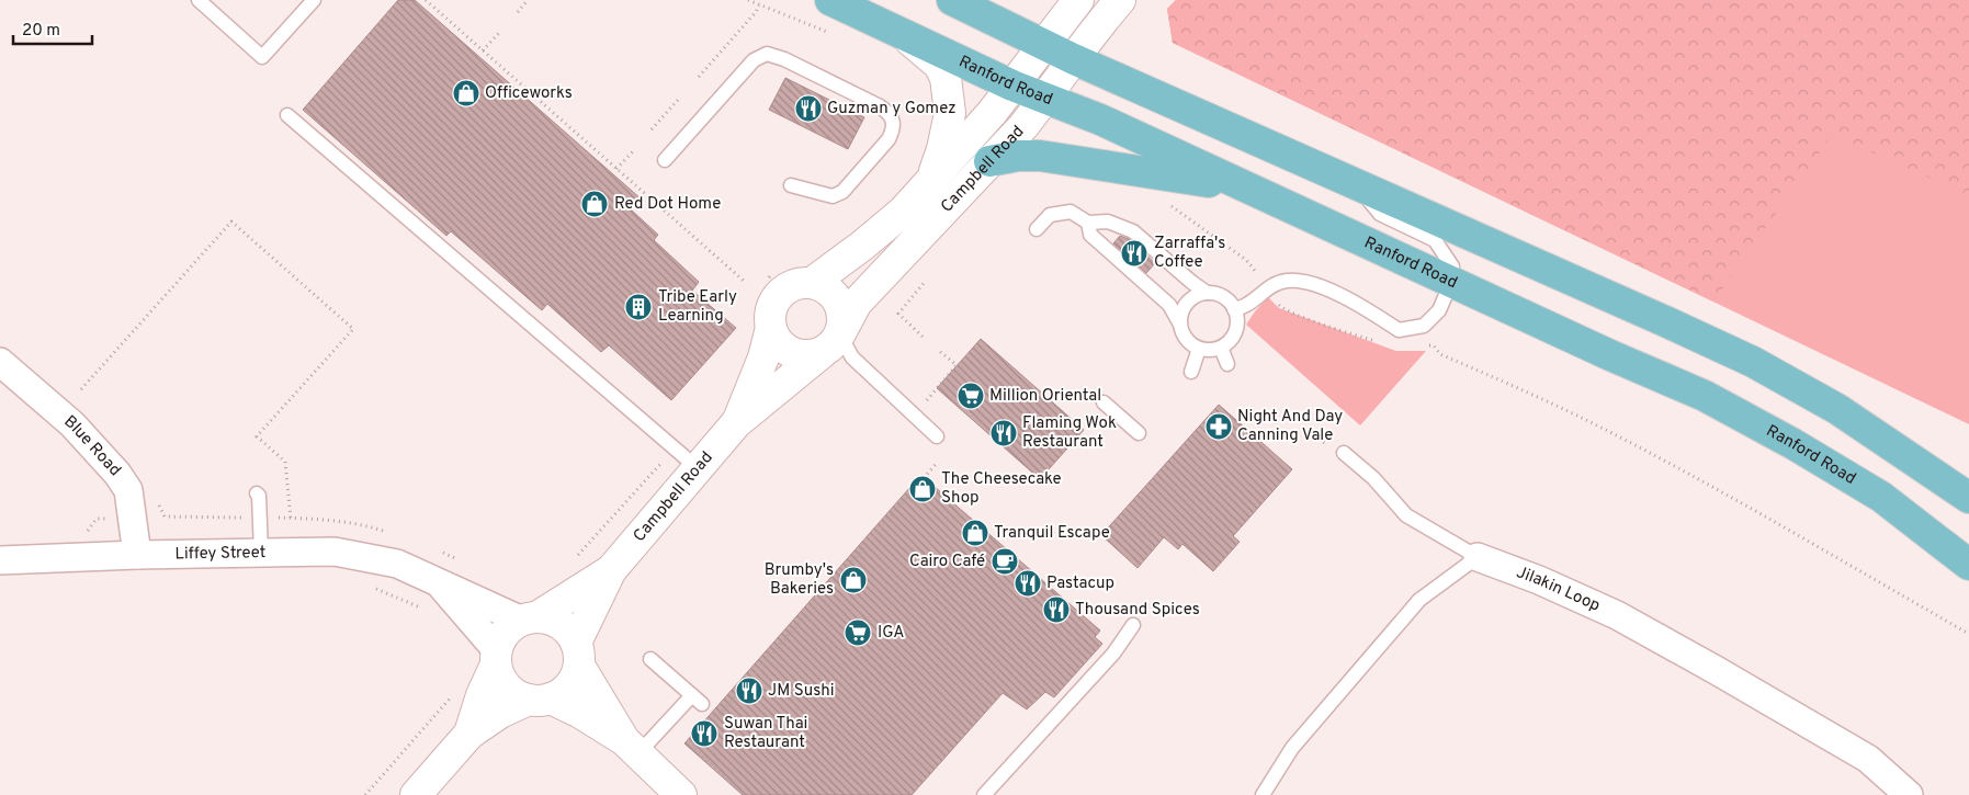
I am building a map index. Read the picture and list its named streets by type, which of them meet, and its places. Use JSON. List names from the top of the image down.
{
  "streets": {
    "main road": ["Ranford Road"],
    "street": [
      "Campbell Road",
      "Blue Road",
      "Liffey Street",
      "Jilakin Loop"
    ]
  },
  "crossings": [
    ["Ranford Road", "Campbell Road"],
    ["Campbell Road", "Liffey Street"],
    ["Blue Road", "Liffey Street"]
  ],
  "places": {
    "shop": [
      "Officeworks",
      "Red Dot Home",
      "The Cheesecake Shop",
      "Tranquil Escape",
      "Brumby's Bakeries"
    ],
    "restaurant": [
      "Guzman y Gomez",
      "Zarraffa's Coffee",
      "Flaming Wok Restaurant",
      "Pastacup",
      "Thousand Spices",
      "JM Sushi",
      "Suwan Thai Restaurant"
    ],
    "building": ["Tribe Early Learning"],
    "supermarket": ["Million Oriental", "IGA"],
    "pharmacy": ["Night And Day Canning Vale"],
    "cafe": ["Cairo Café"]
  },
  "scale_bar": "20 m"
}
